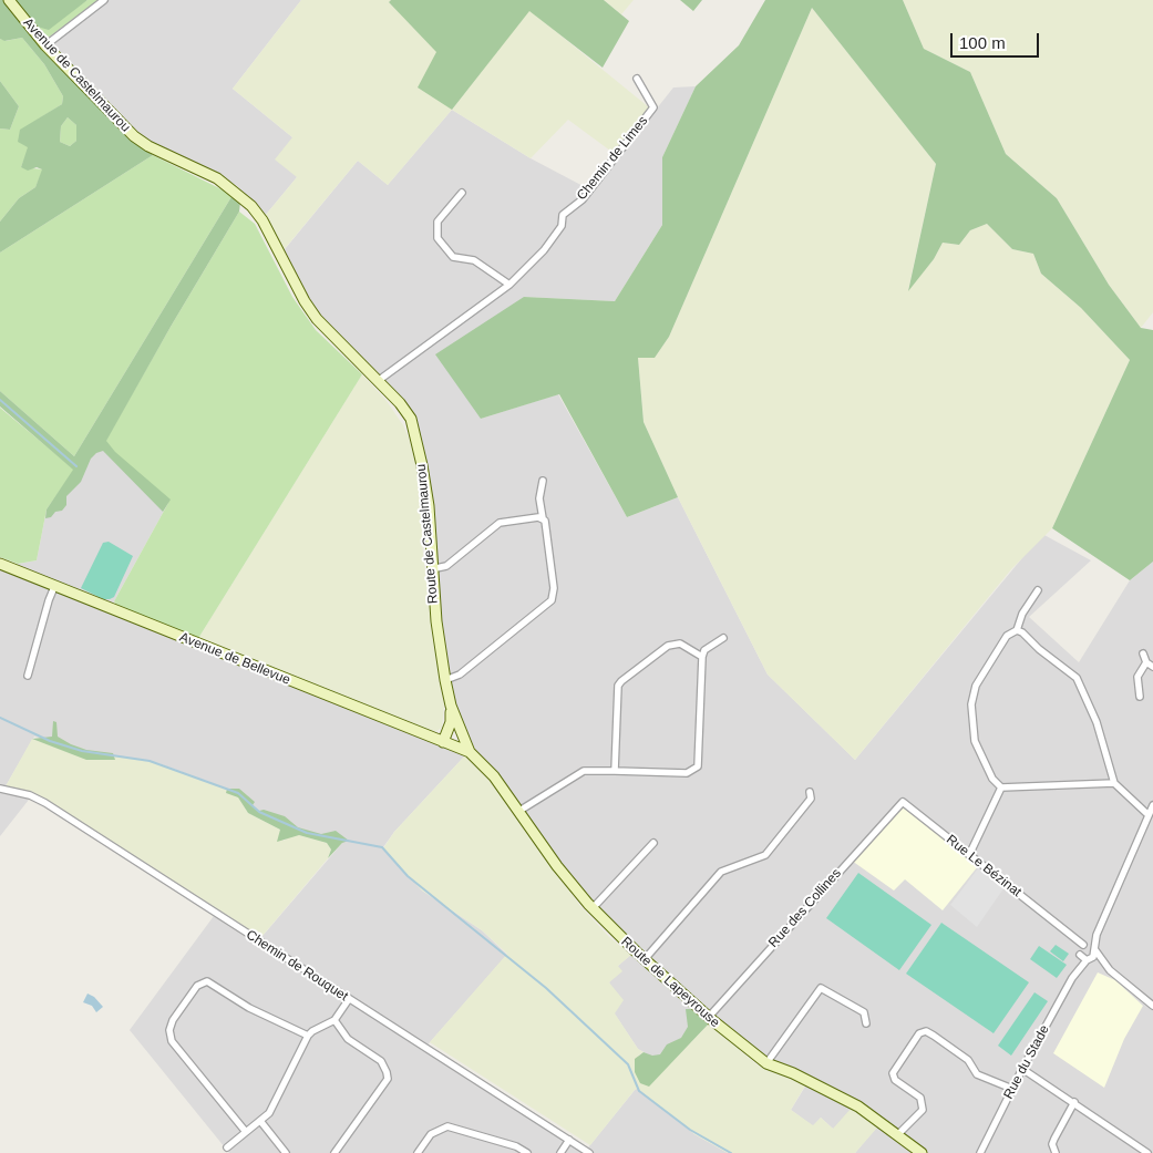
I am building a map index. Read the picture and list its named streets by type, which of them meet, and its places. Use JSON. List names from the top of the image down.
{
  "streets": {
    "street": [
      "Avenue de Castelmaurou",
      "Chemin de Limes",
      "Route de Castelmaurou",
      "Avenue de Bellevue",
      "Rue Le Bézinat",
      "Rue des Collines",
      "Chemin de Rouquet",
      "Route de Lapeyrouse",
      "Rue du Stade"
    ]
  },
  "crossings": [
    ["Avenue de Castelmaurou", "Route de Castelmaurou"],
    ["Route de Castelmaurou", "Avenue de Bellevue"],
    ["Route de Castelmaurou", "Route de Lapeyrouse"],
    ["Avenue de Bellevue", "Route de Lapeyrouse"],
    ["Rue Le Bézinat", "Rue des Collines"],
    ["Rue Le Bézinat", "Rue du Stade"],
    ["Rue des Collines", "Route de Lapeyrouse"]
  ],
  "scale_bar": "100 m"
}
